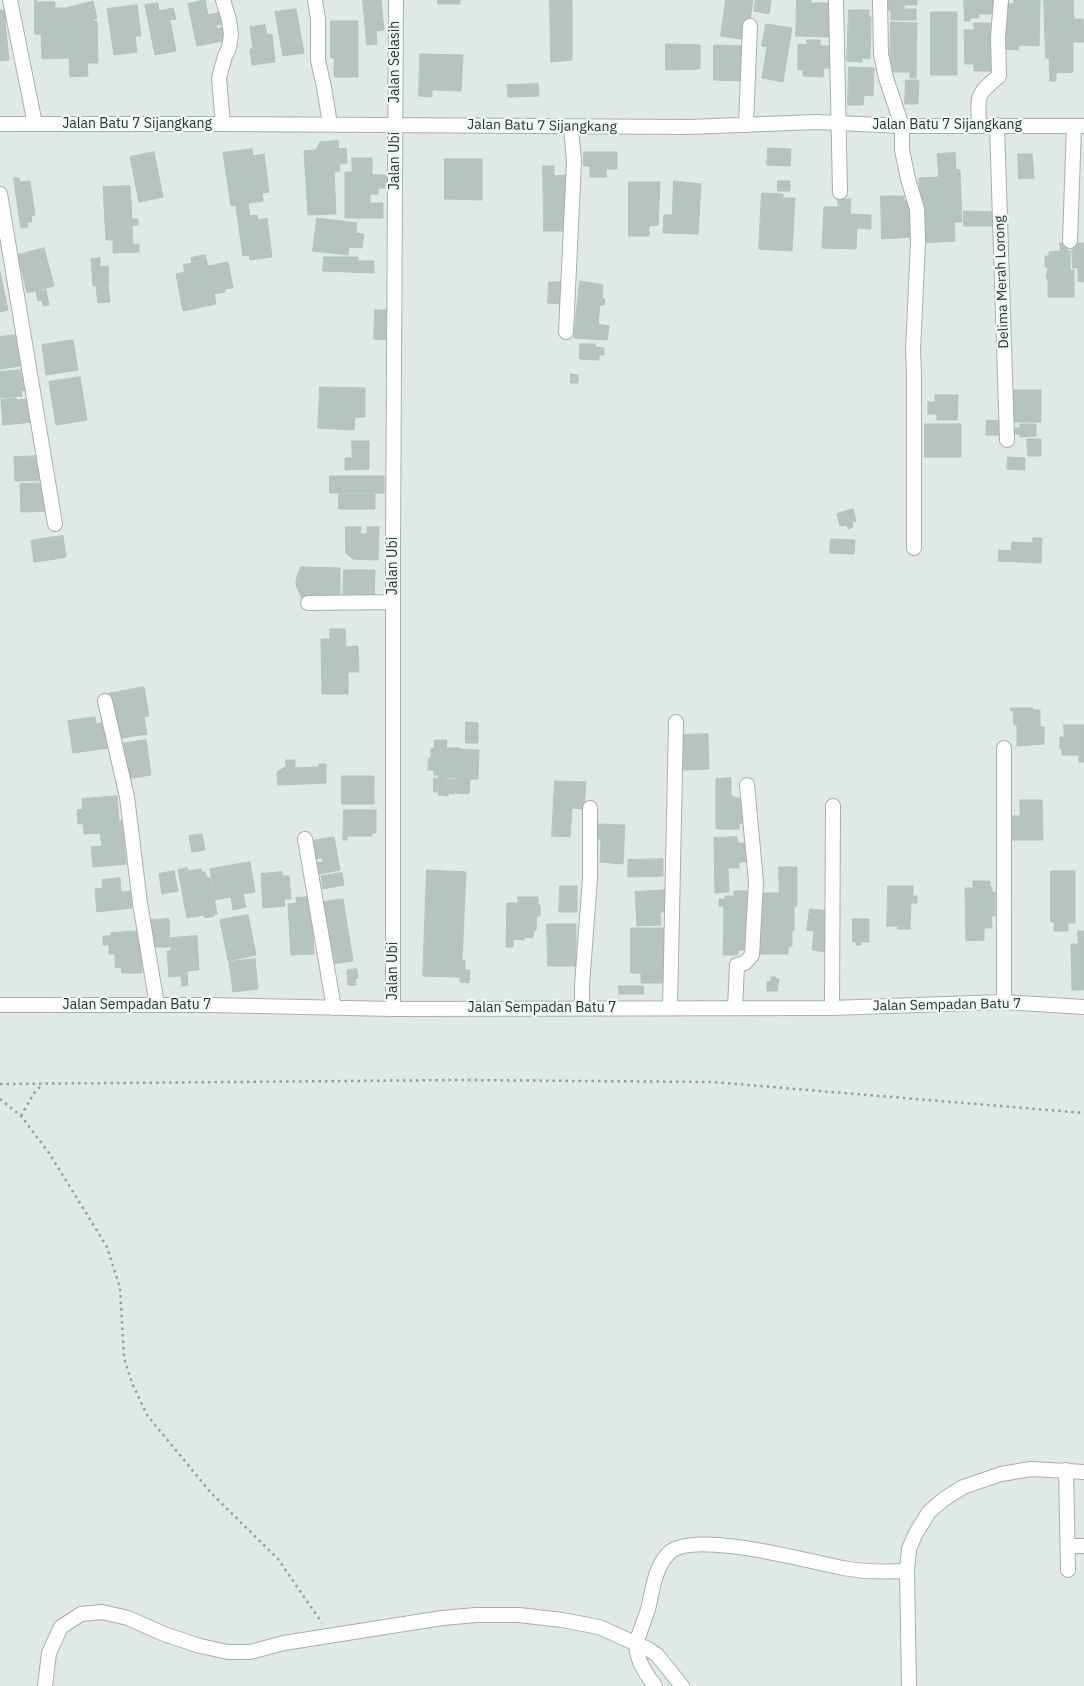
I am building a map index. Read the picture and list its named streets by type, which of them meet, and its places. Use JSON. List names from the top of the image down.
{
  "streets": {
    "street": [
      "Jalan Selasih",
      "Jalan Batu 7 Sijangkang",
      "Jalan Ubi",
      "Delima Merah Lorong",
      "Jalan Sempadan Batu 7"
    ]
  },
  "crossings": [
    ["Jalan Selasih", "Jalan Batu 7 Sijangkang"],
    ["Jalan Selasih", "Jalan Ubi"],
    ["Jalan Batu 7 Sijangkang", "Jalan Ubi"],
    ["Jalan Batu 7 Sijangkang", "Delima Merah Lorong"],
    ["Jalan Ubi", "Jalan Sempadan Batu 7"]
  ]
}
